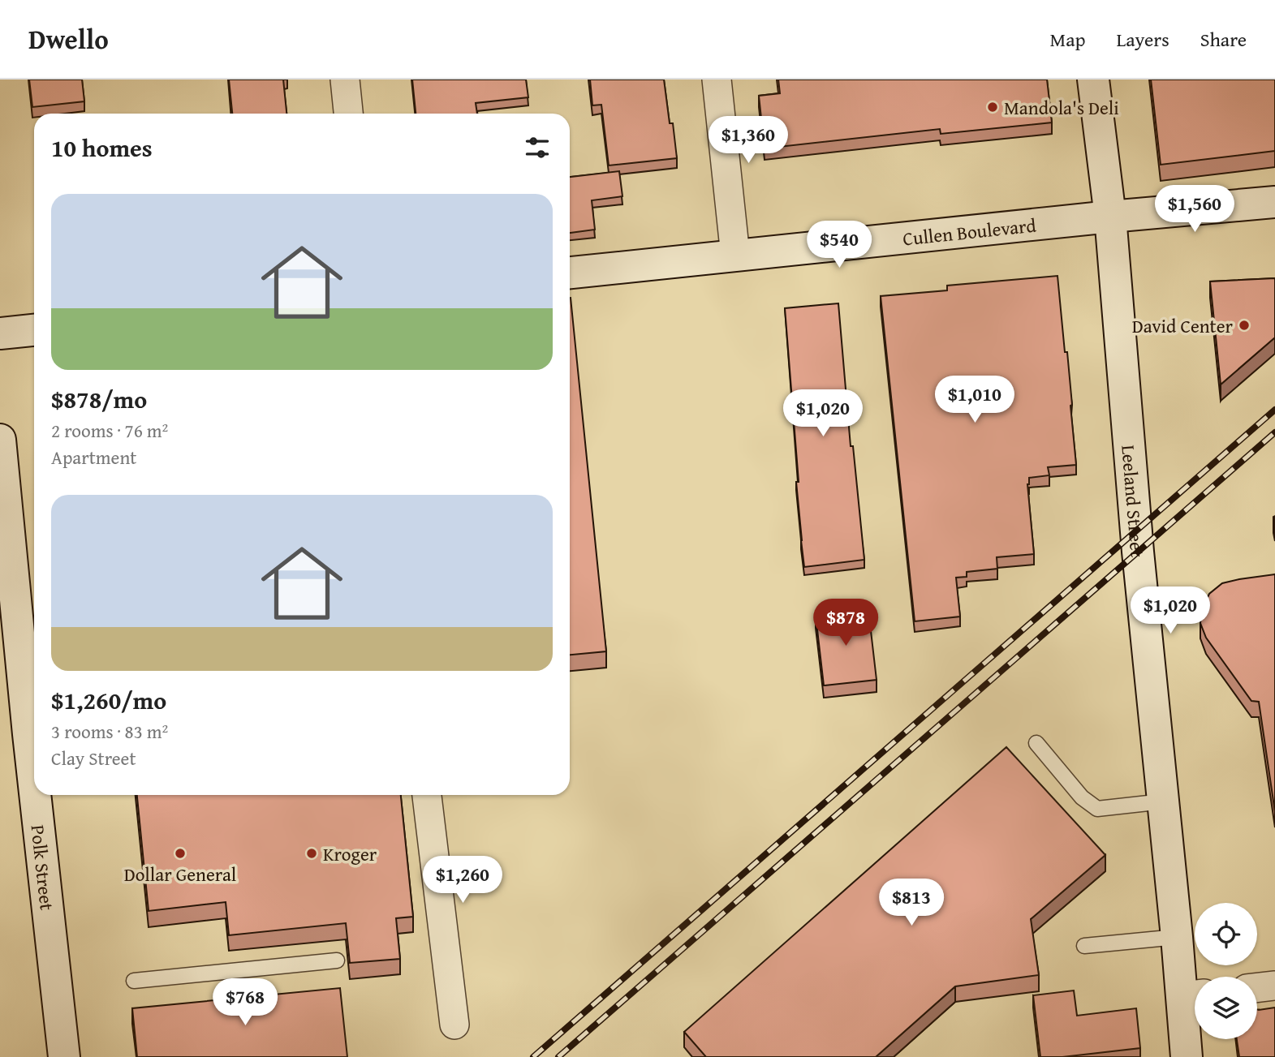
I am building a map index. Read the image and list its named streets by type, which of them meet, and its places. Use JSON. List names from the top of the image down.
{
  "streets": {
    "main road": ["Cullen Boulevard", "Leeland Street", "Polk Street"]
  },
  "crossings": [
    ["Cullen Boulevard", "Leeland Street"]
  ],
  "places": [
    "Mandola's Deli",
    "David Center",
    "Dollar General",
    "Kroger"
  ],
  "page": {
    "header": "Dwello",
    "nav": ["Map", "Layers", "Share"],
    "heading": "10 homes",
    "price": [
      "$1,360",
      "$1,560",
      "$540",
      "$1,010",
      "$1,020",
      "$1,020",
      "$878",
      "$1,260",
      "$813",
      "$768"
    ],
    "list": [
      {
        "name": "$878/mo",
        "note": "2 rooms · 76 m² · Apartment"
      },
      {
        "name": "$1,260/mo",
        "note": "3 rooms · 83 m² · Clay Street"
      }
    ]
  }
}
